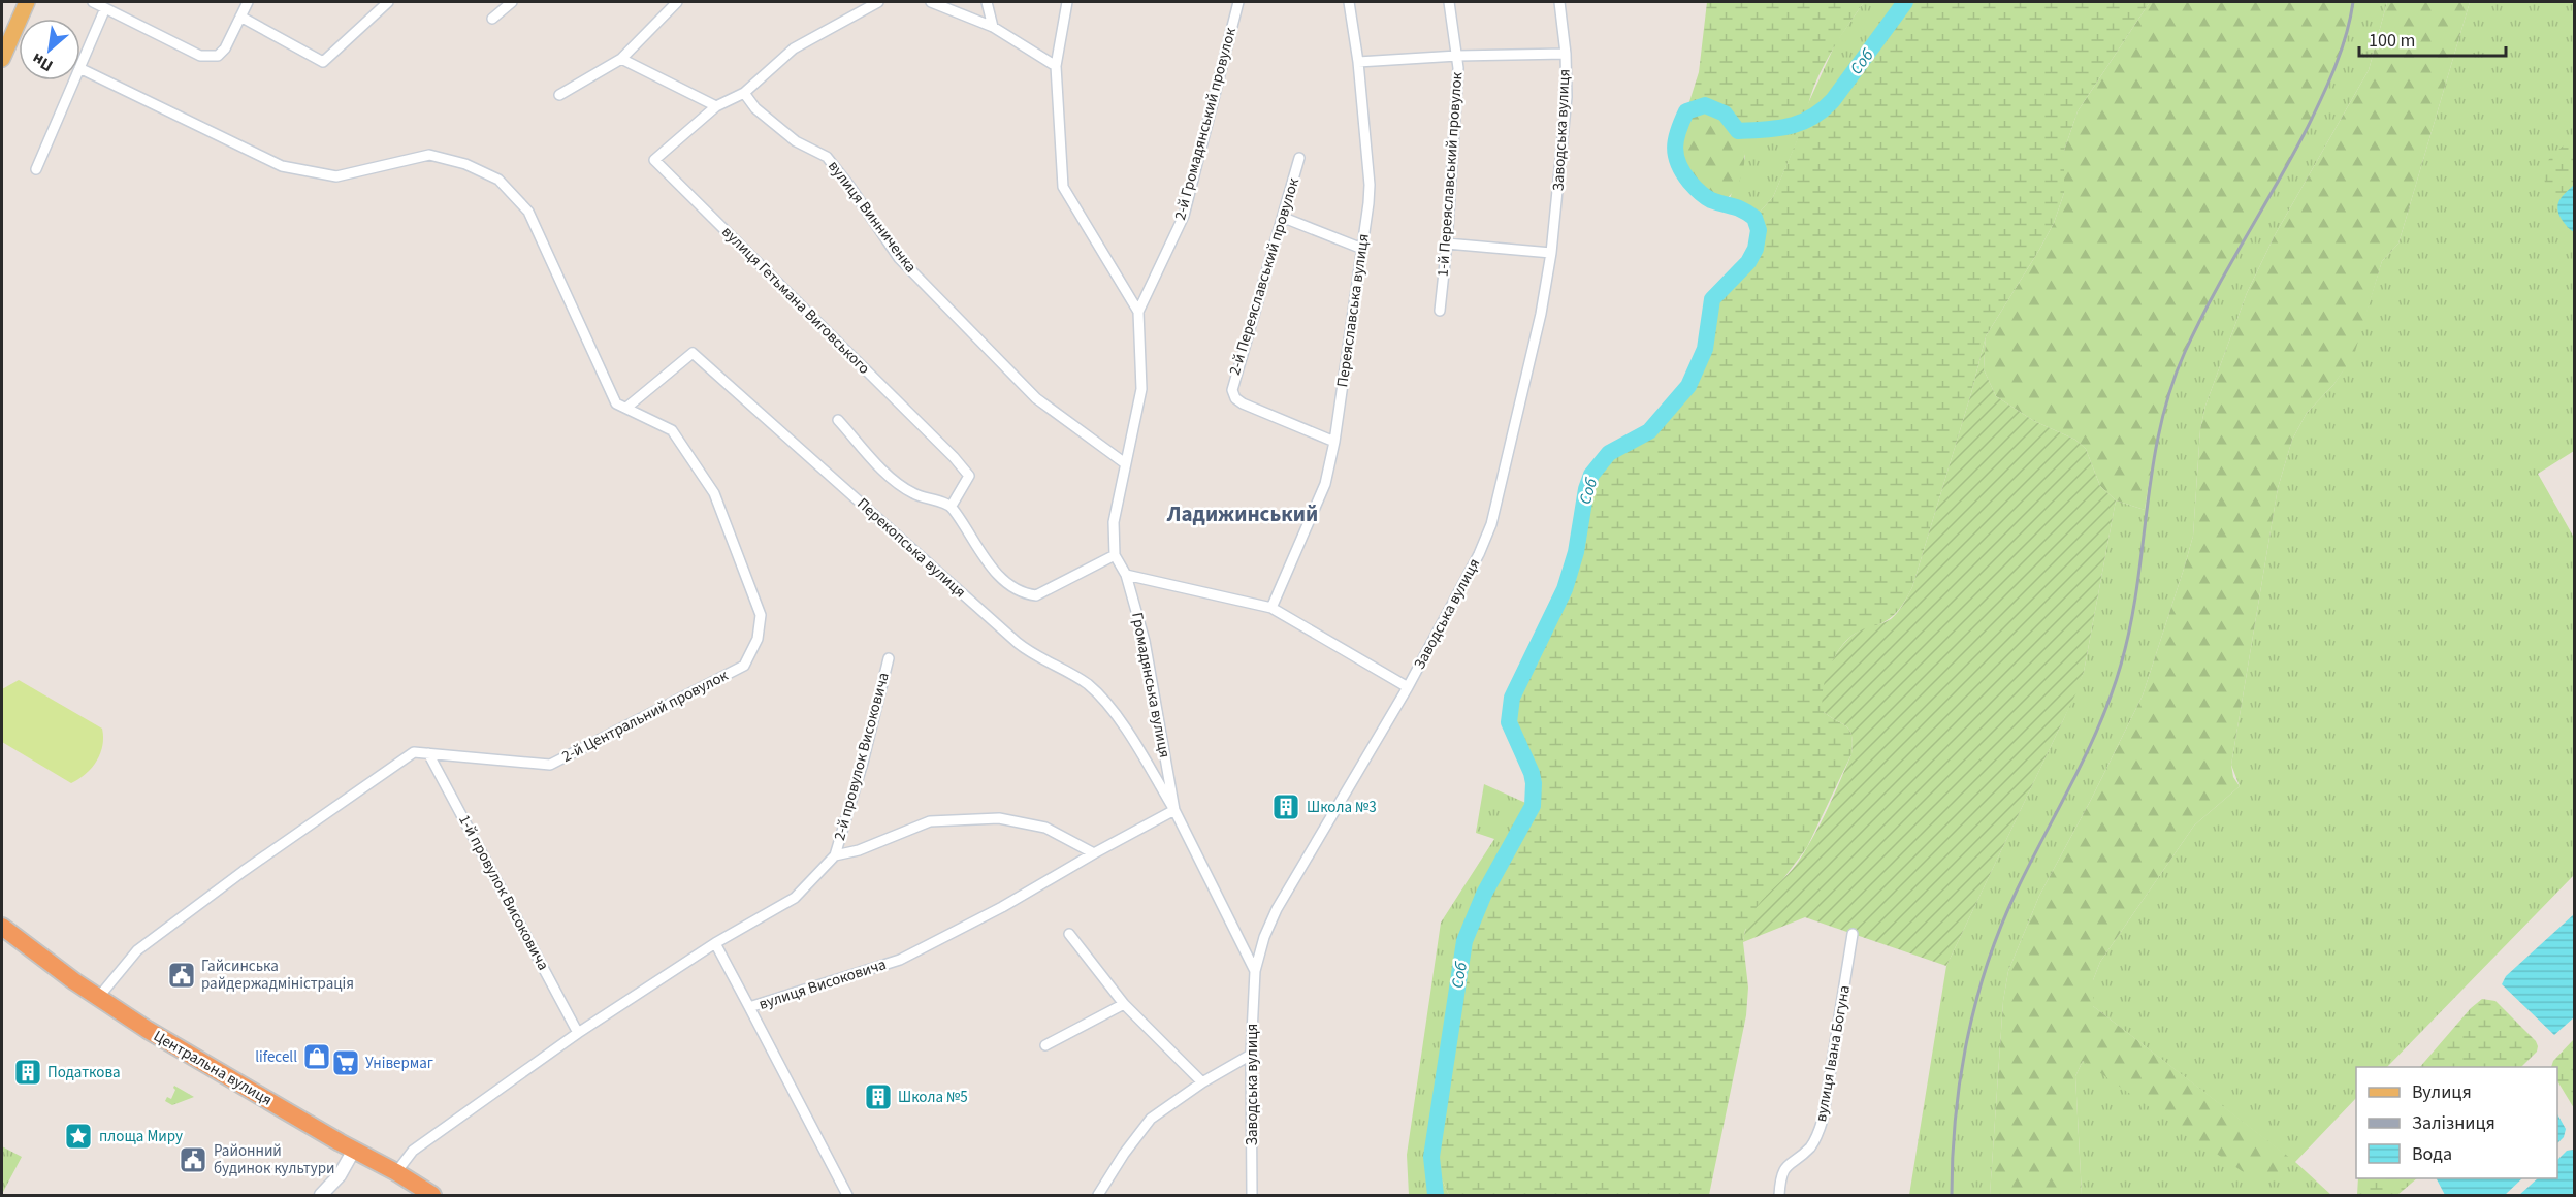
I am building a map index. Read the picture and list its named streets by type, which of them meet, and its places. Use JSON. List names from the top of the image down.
{
  "streets": {
    "highway": ["Центральна вулиця"],
    "street": [
      "2-й Громадянський провулок",
      "Заводська вулиця",
      "1-й Переяславський провулок",
      "вулиця Винниченка",
      "2-й Переяславський провулок",
      "вулиця Гетьмана Виговського",
      "Переяславська вулиця",
      "Перекопська вулиця",
      "Громадянська вулиця",
      "2-й Центральний провулок",
      "2-й провулок Високовича",
      "1-й провулок Високовича",
      "вулиця Високовича",
      "вулиця Івана Богуна"
    ]
  },
  "crossings": [
    ["2-й Громадянський провулок", "Громадянська вулиця"],
    ["Заводська вулиця", "Громадянська вулиця"],
    ["вулиця Винниченка", "Громадянська вулиця"],
    ["2-й Переяславський провулок", "Переяславська вулиця"],
    ["Перекопська вулиця", "Громадянська вулиця"],
    ["Перекопська вулиця", "2-й Центральний провулок"],
    ["Перекопська вулиця", "вулиця Високовича"],
    ["Громадянська вулиця", "вулиця Високовича"],
    ["2-й Центральний провулок", "1-й провулок Високовича"],
    ["2-й Центральний провулок", "Центральна вулиця"]
  ],
  "districts": ["Ладижинський"],
  "water": ["Соб"],
  "places": {
    "building": ["Школа №3", "Податкова", "Школа №5"],
    "public building": ["Гайсинська райдержадміністрація", "Районний будинок культури"],
    "shop": ["lifecell"],
    "supermarket": ["Універмаг"],
    "place": ["площа Миру"]
  },
  "legend": ["Вулиця", "Залізниця", "Вода"],
  "scale_bar": "100 m",
  "north": "bottom left"
}
